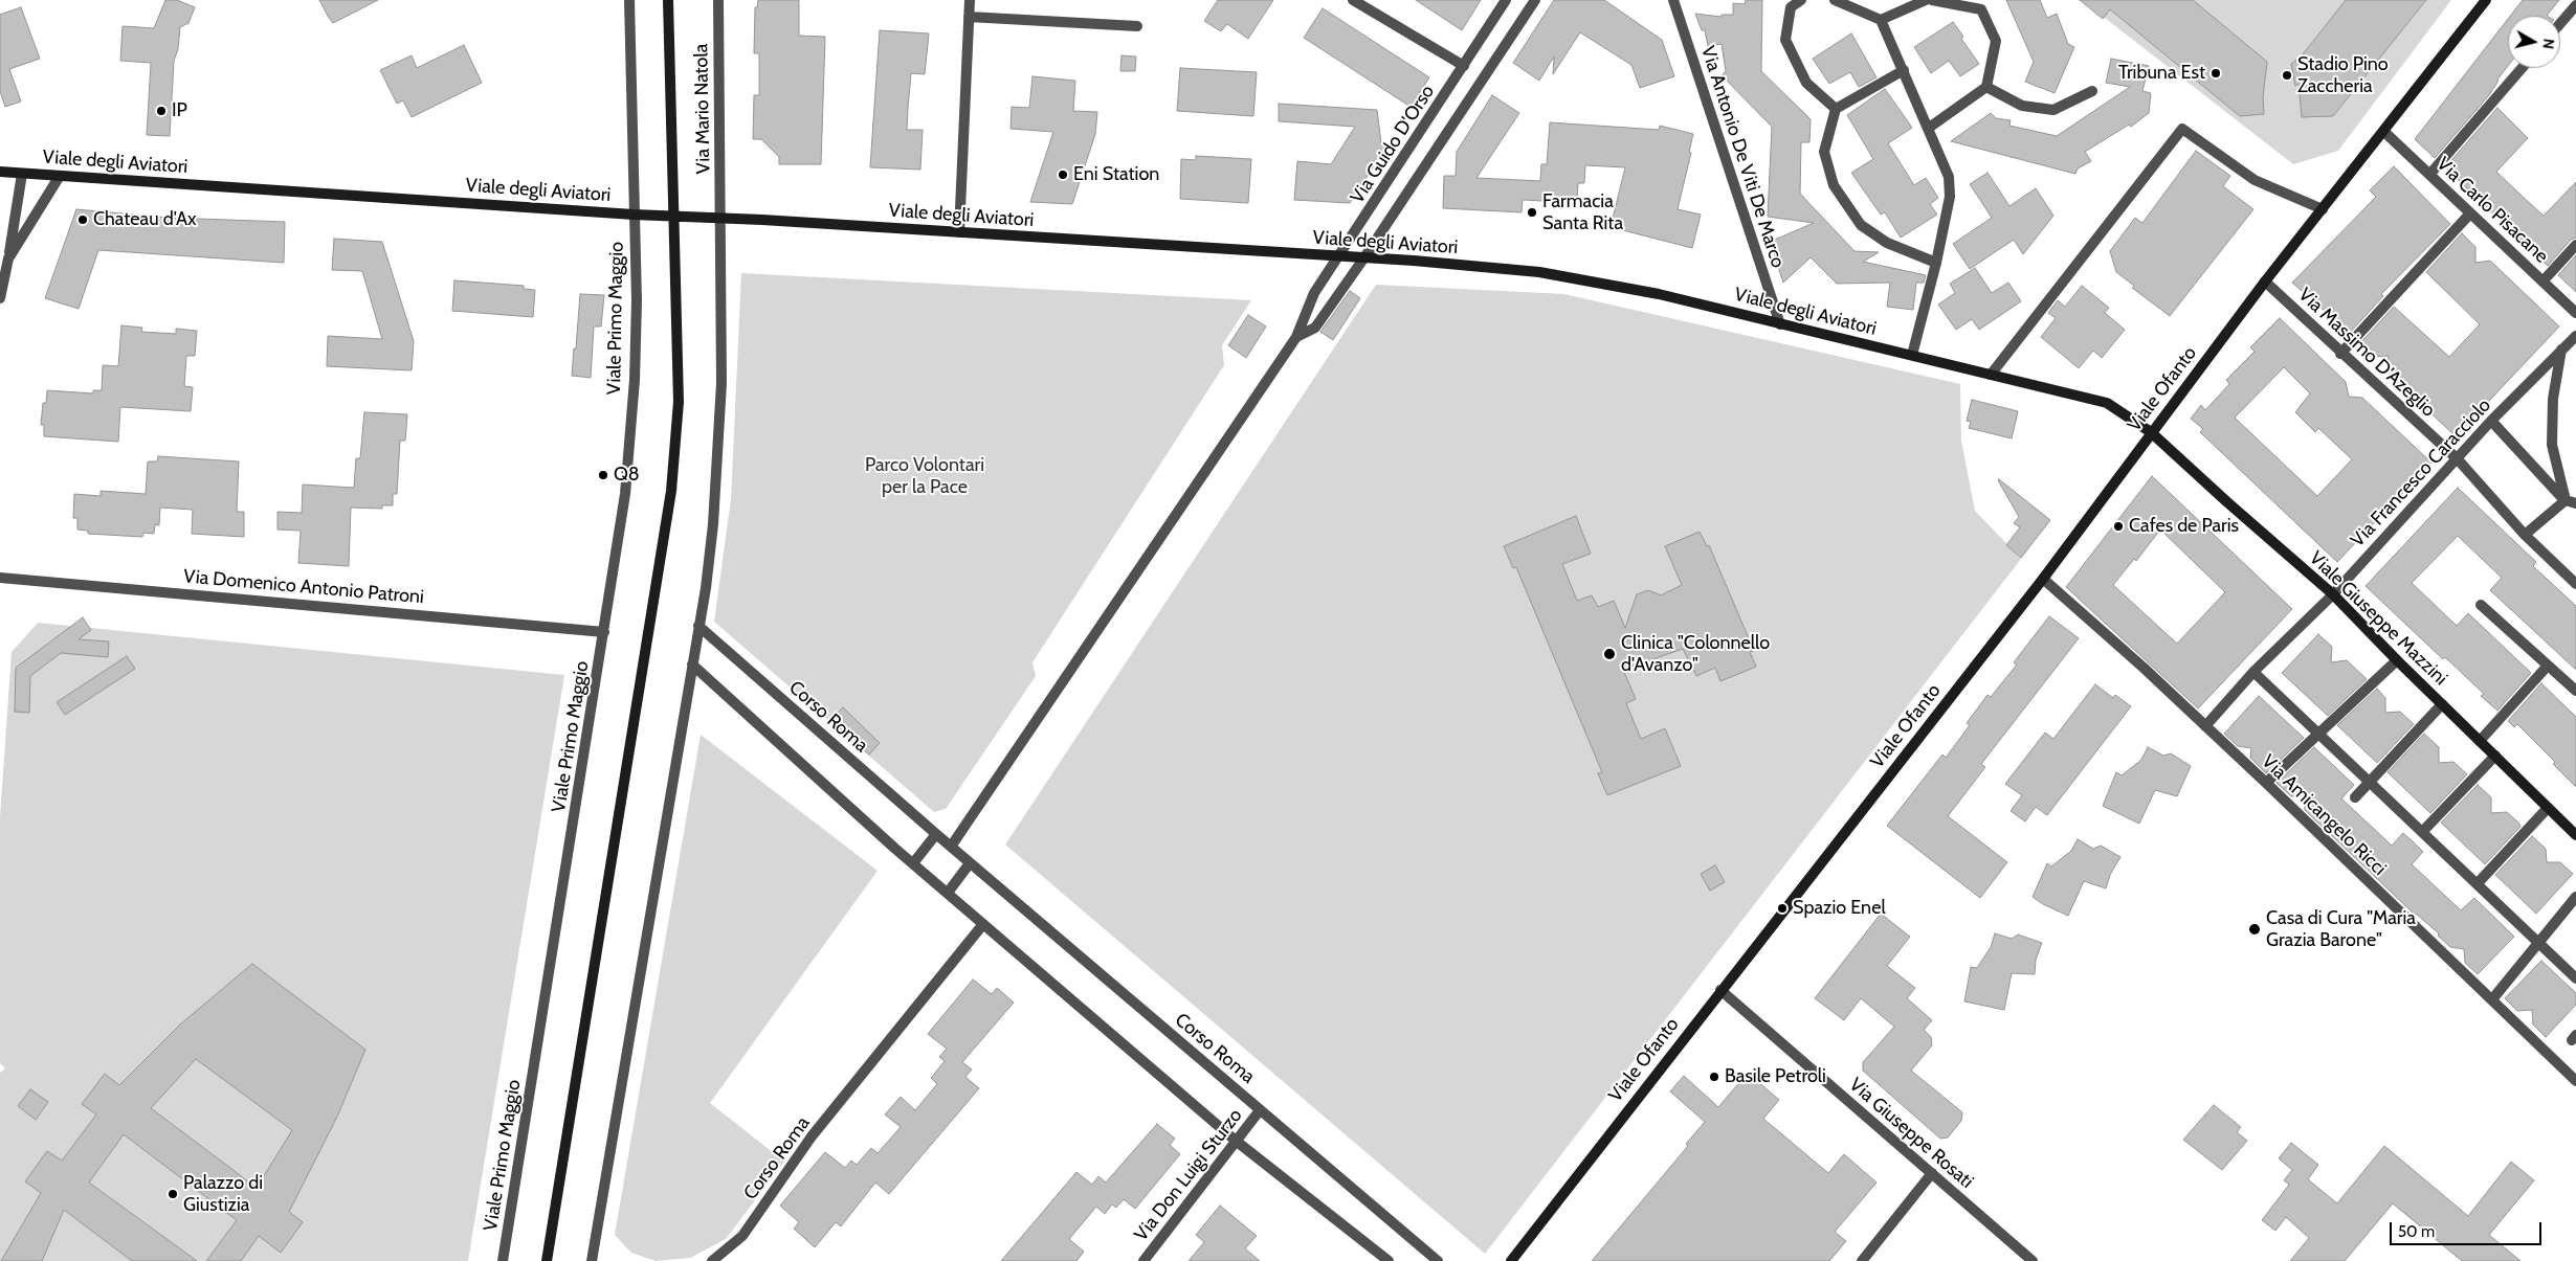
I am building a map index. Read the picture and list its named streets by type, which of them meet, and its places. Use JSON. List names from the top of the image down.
{
  "streets": {
    "main road": [
      "Via Mario Natola",
      "Viale degli Aviatori",
      "Viale Ofanto",
      "Viale Giuseppe Mazzini"
    ],
    "street": [
      "Via Guido D'Orso",
      "Via Antonio De Viti De Marco",
      "Via Carlo Pisacane",
      "Viale Primo Maggio",
      "Via Massimo D'Azeglio",
      "Via Francesco Caracciolo",
      "Via Domenico Antonio Patroni",
      "Corso Roma",
      "Via Amicangelo Ricci",
      "Via Giuseppe Rosati",
      "Via Don Luigi Sturzo"
    ]
  },
  "crossings": [
    ["Via Mario Natola", "Viale degli Aviatori"],
    ["Via Guido D'Orso", "Viale degli Aviatori"],
    ["Via Antonio De Viti De Marco", "Viale degli Aviatori"],
    ["Viale degli Aviatori", "Viale Primo Maggio"],
    ["Viale degli Aviatori", "Viale Ofanto"],
    ["Viale degli Aviatori", "Viale Giuseppe Mazzini"],
    ["Via Carlo Pisacane", "Viale Ofanto"],
    ["Viale Primo Maggio", "Via Domenico Antonio Patroni"],
    ["Via Massimo D'Azeglio", "Viale Ofanto"],
    ["Via Massimo D'Azeglio", "Via Francesco Caracciolo"],
    ["Viale Ofanto", "Viale Giuseppe Mazzini"],
    ["Viale Ofanto", "Via Amicangelo Ricci"],
    ["Viale Ofanto", "Via Giuseppe Rosati"],
    ["Via Francesco Caracciolo", "Viale Giuseppe Mazzini"],
    ["Via Francesco Caracciolo", "Via Amicangelo Ricci"],
    ["Corso Roma", "Via Don Luigi Sturzo"]
  ],
  "parks": ["Parco Volontari per la Pace"],
  "places": [
    "Tribuna Est",
    "Stadio Pino Zaccheria",
    "IP",
    "Eni Station",
    "Farmacia Santa Rita",
    "Chateau d'Ax",
    "Q8",
    "Cafes de Paris",
    "Clinica \"Colonnello d'Avanzo\"",
    "Spazio Enel",
    "Casa di Cura \"Maria Grazia Barone\"",
    "Basile Petroli",
    "Palazzo di Giustizia"
  ],
  "scale_bar": "50 m",
  "north": "right"
}
